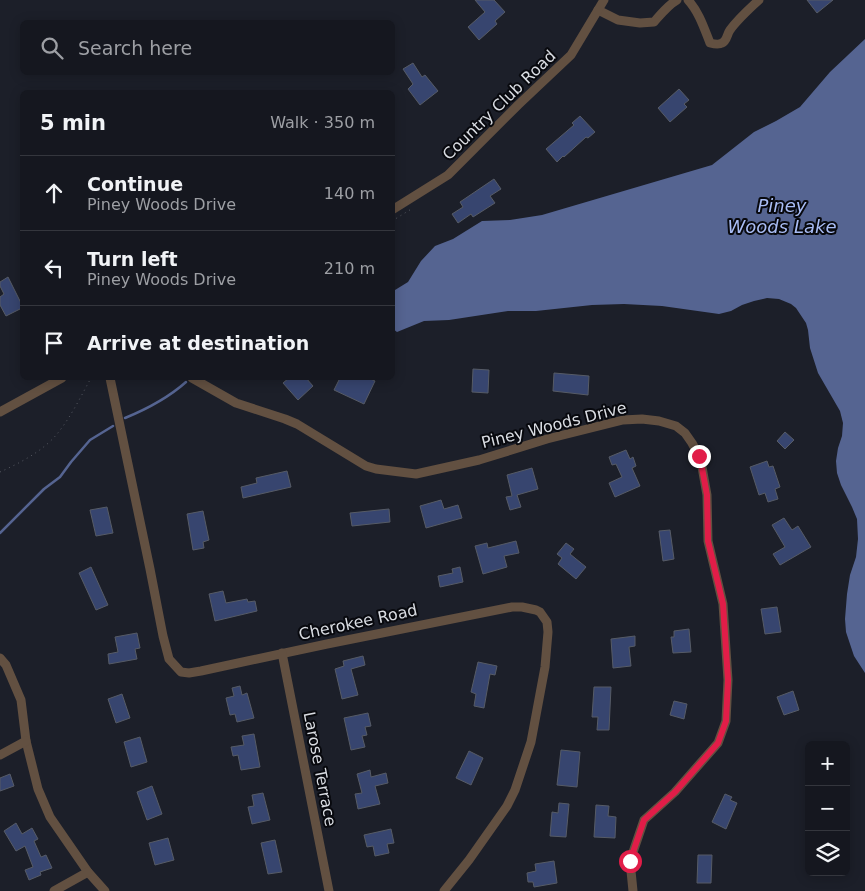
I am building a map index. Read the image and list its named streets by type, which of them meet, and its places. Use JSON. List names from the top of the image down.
{
  "streets": {
    "street": [
      "Country Club Road",
      "Piney Woods Drive",
      "Cherokee Road",
      "Larose Terrace"
    ]
  },
  "crossings": [
    ["Cherokee Road", "Larose Terrace"]
  ],
  "water": ["Piney Woods Lake"],
  "page": {
    "search": "Search here",
    "heading": ["5 min", "Walk · 350 m"],
    "list": [
      ["Continue", "Piney Woods Drive", "140 m"],
      ["Turn left", "Piney Woods Drive", "210 m"],
      "Arrive at destination"
    ],
    "map_buttons": ["+", "−"]
  }
}
